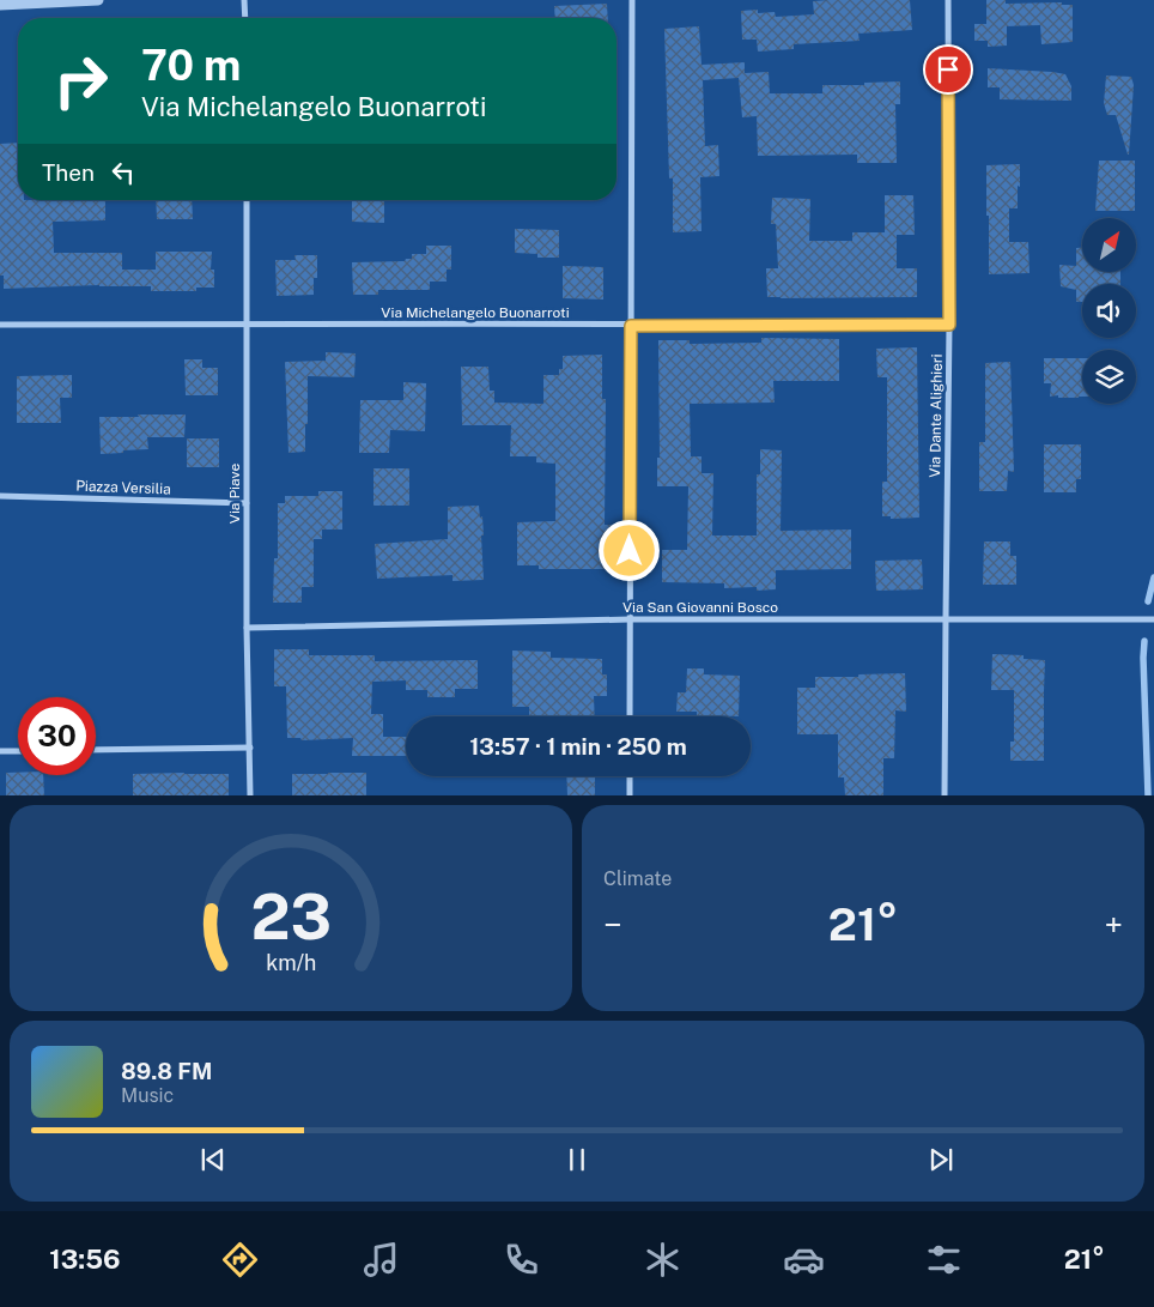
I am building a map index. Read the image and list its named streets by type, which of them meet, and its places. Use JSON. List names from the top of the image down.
{
  "streets": {
    "street": [
      "Via Michelangelo Buonarroti",
      "Via Dante Alighieri",
      "Piazza Versilia",
      "Via Piave",
      "Via San Giovanni Bosco"
    ]
  },
  "crossings": [
    ["Via Michelangelo Buonarroti", "Via Dante Alighieri"],
    ["Via Michelangelo Buonarroti", "Via Piave"],
    ["Via Dante Alighieri", "Via San Giovanni Bosco"],
    ["Piazza Versilia", "Via Piave"],
    ["Via Piave", "Via San Giovanni Bosco"]
  ],
  "north": "top right",
  "page": {
    "turn": ["70 m", "Via Michelangelo Buonarroti"],
    "then": "Then",
    "limit": "30",
    "trip": "13:57 · 1 min · 250 m",
    "tile": "Climate",
    "heat": ["−", "21°", "+"],
    "song": ["89.8 FM", "Music"],
    "tabs": ["13:56", "21°"],
    "gauge": ["23", "km/h"]
  }
}
